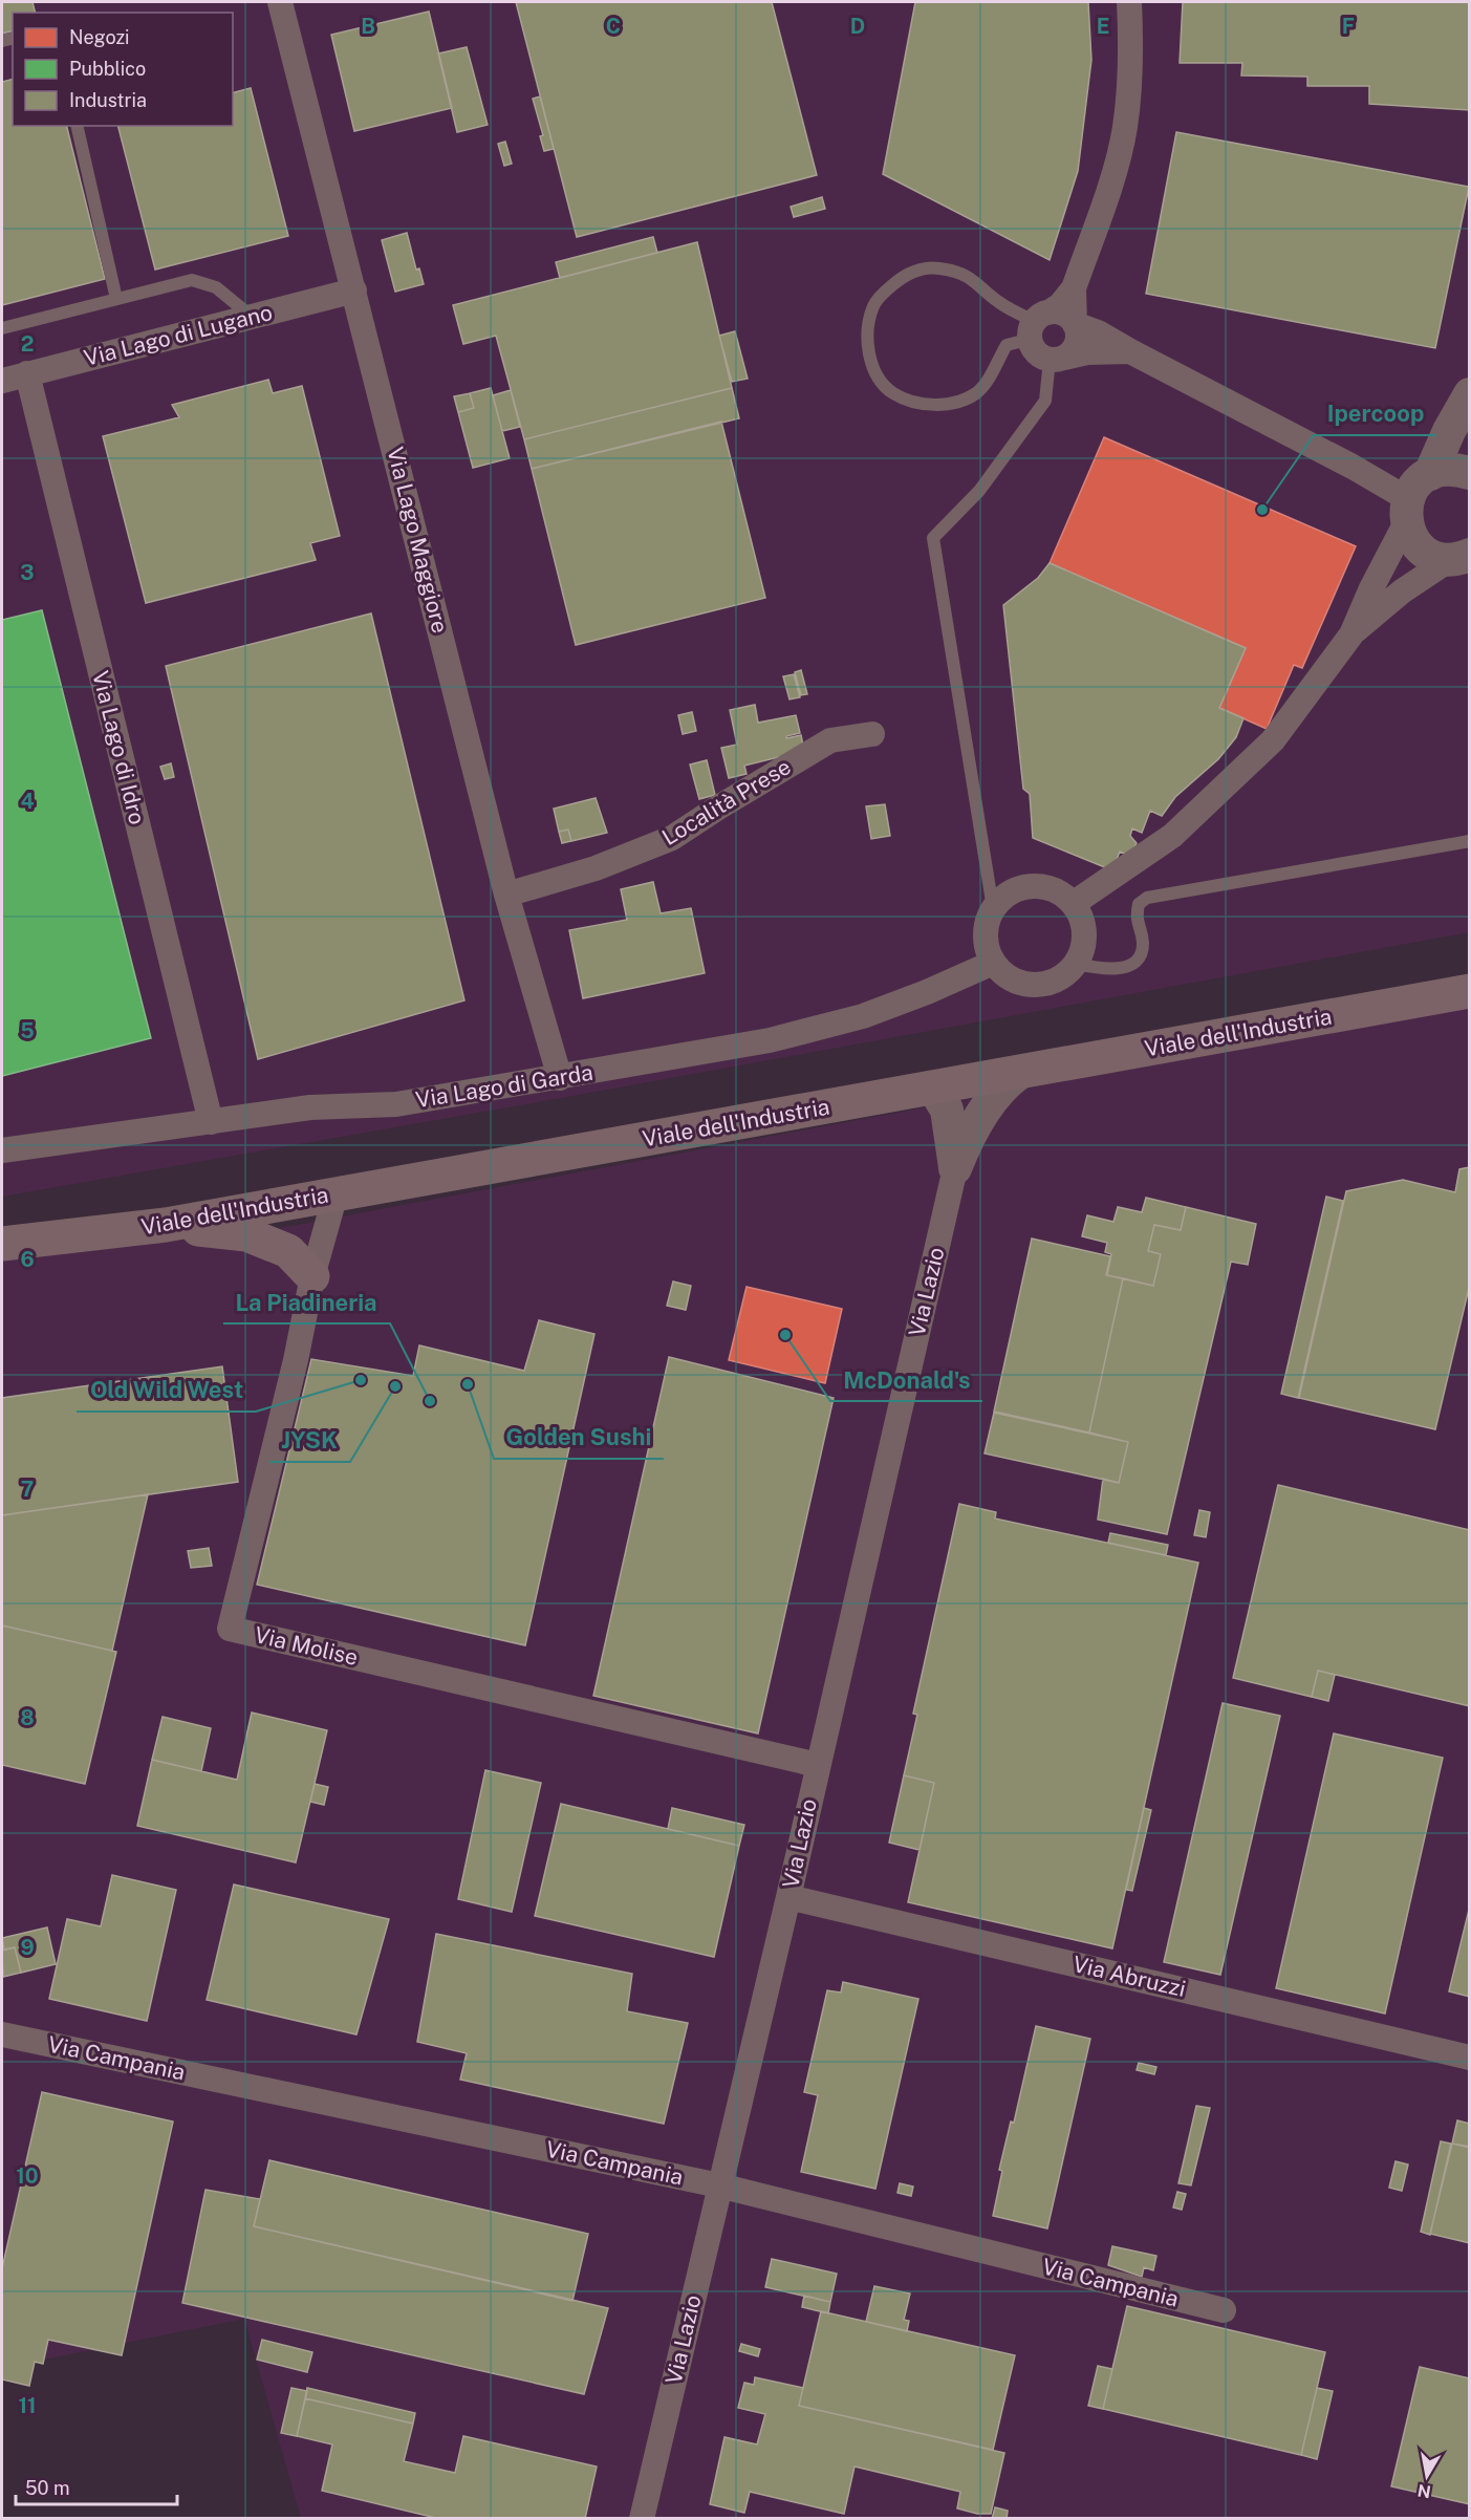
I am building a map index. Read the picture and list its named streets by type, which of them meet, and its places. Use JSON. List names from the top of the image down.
{
  "streets": {
    "main road": ["Viale dell'Industria"],
    "street": [
      "Via Lago di Lugano",
      "Via Lago Maggiore",
      "Via Lago di Idro",
      "Località Prese",
      "Via Lago di Garda",
      "Via Lazio",
      "Via Molise",
      "Via Abruzzi",
      "Via Campania"
    ]
  },
  "crossings": [
    ["Via Lago di Lugano", "Via Lago Maggiore"],
    ["Via Lago di Lugano", "Via Lago di Idro"],
    ["Via Lago Maggiore", "Località Prese"],
    ["Via Lago Maggiore", "Via Lago di Garda"],
    ["Via Lago di Idro", "Via Lago di Garda"],
    ["Viale dell'Industria", "Via Molise"],
    ["Via Lazio", "Via Molise"],
    ["Via Lazio", "Via Abruzzi"],
    ["Via Lazio", "Via Campania"]
  ],
  "places": [
    "Ipercoop",
    "McDonald's",
    "Old Wild West",
    "Golden Sushi",
    "JYSK",
    "La Piadineria"
  ],
  "legend": ["Negozi", "Pubblico", "Industria"],
  "scale_bar": "50 m",
  "north": "bottom",
  "grid": {
    "columns": [
      "B",
      "C",
      "D",
      "E",
      "F"
    ],
    "rows": [
      "2",
      "3",
      "4",
      "5",
      "6",
      "7",
      "8",
      "9",
      "10",
      "11"
    ]
  }
}
